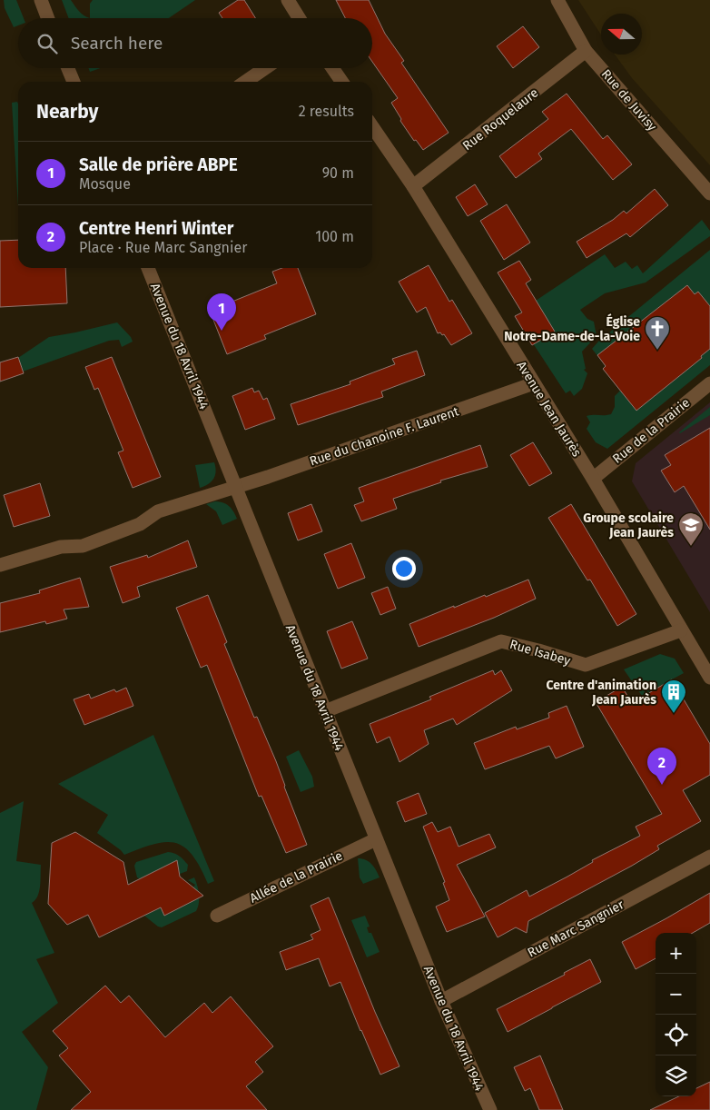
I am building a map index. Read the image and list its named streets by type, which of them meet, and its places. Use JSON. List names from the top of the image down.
{
  "streets": {
    "street": [
      "Rue de Juvisy",
      "Rue Roquelaure",
      "Avenue du 18 Avril 1944",
      "Avenue Jean Jaurès",
      "Rue de la Prairie",
      "Rue du Chanoine F. Laurent",
      "Rue Isabey",
      "Allée de la Prairie",
      "Rue Marc Sangnier"
    ]
  },
  "crossings": [
    ["Rue de Juvisy", "Rue Roquelaure"],
    ["Rue Roquelaure", "Avenue Jean Jaurès"],
    ["Avenue du 18 Avril 1944", "Rue du Chanoine F. Laurent"],
    ["Avenue du 18 Avril 1944", "Rue Isabey"],
    ["Avenue du 18 Avril 1944", "Allée de la Prairie"],
    ["Avenue du 18 Avril 1944", "Rue Marc Sangnier"],
    ["Avenue Jean Jaurès", "Rue de la Prairie"],
    ["Avenue Jean Jaurès", "Rue du Chanoine F. Laurent"],
    ["Avenue Jean Jaurès", "Rue Isabey"]
  ],
  "places": {
    "church": ["Église Notre-Dame-de-la-Voie"],
    "school or university": ["Groupe scolaire Jean Jaurès"],
    "building": ["Centre d'animation Jean Jaurès"]
  },
  "north": "left",
  "page": {
    "search": "Search here",
    "heading": ["Nearby", "2 results"],
    "list": [
      {
        "mark": "1",
        "name": "Salle de prière ABPE",
        "note": "Mosque",
        "value": "90 m"
      },
      {
        "mark": "2",
        "name": "Centre Henri Winter",
        "note": "Place · Rue Marc Sangnier",
        "value": "100 m"
      }
    ],
    "pins": ["1", "2"],
    "map_buttons": ["+", "−"]
  }
}
